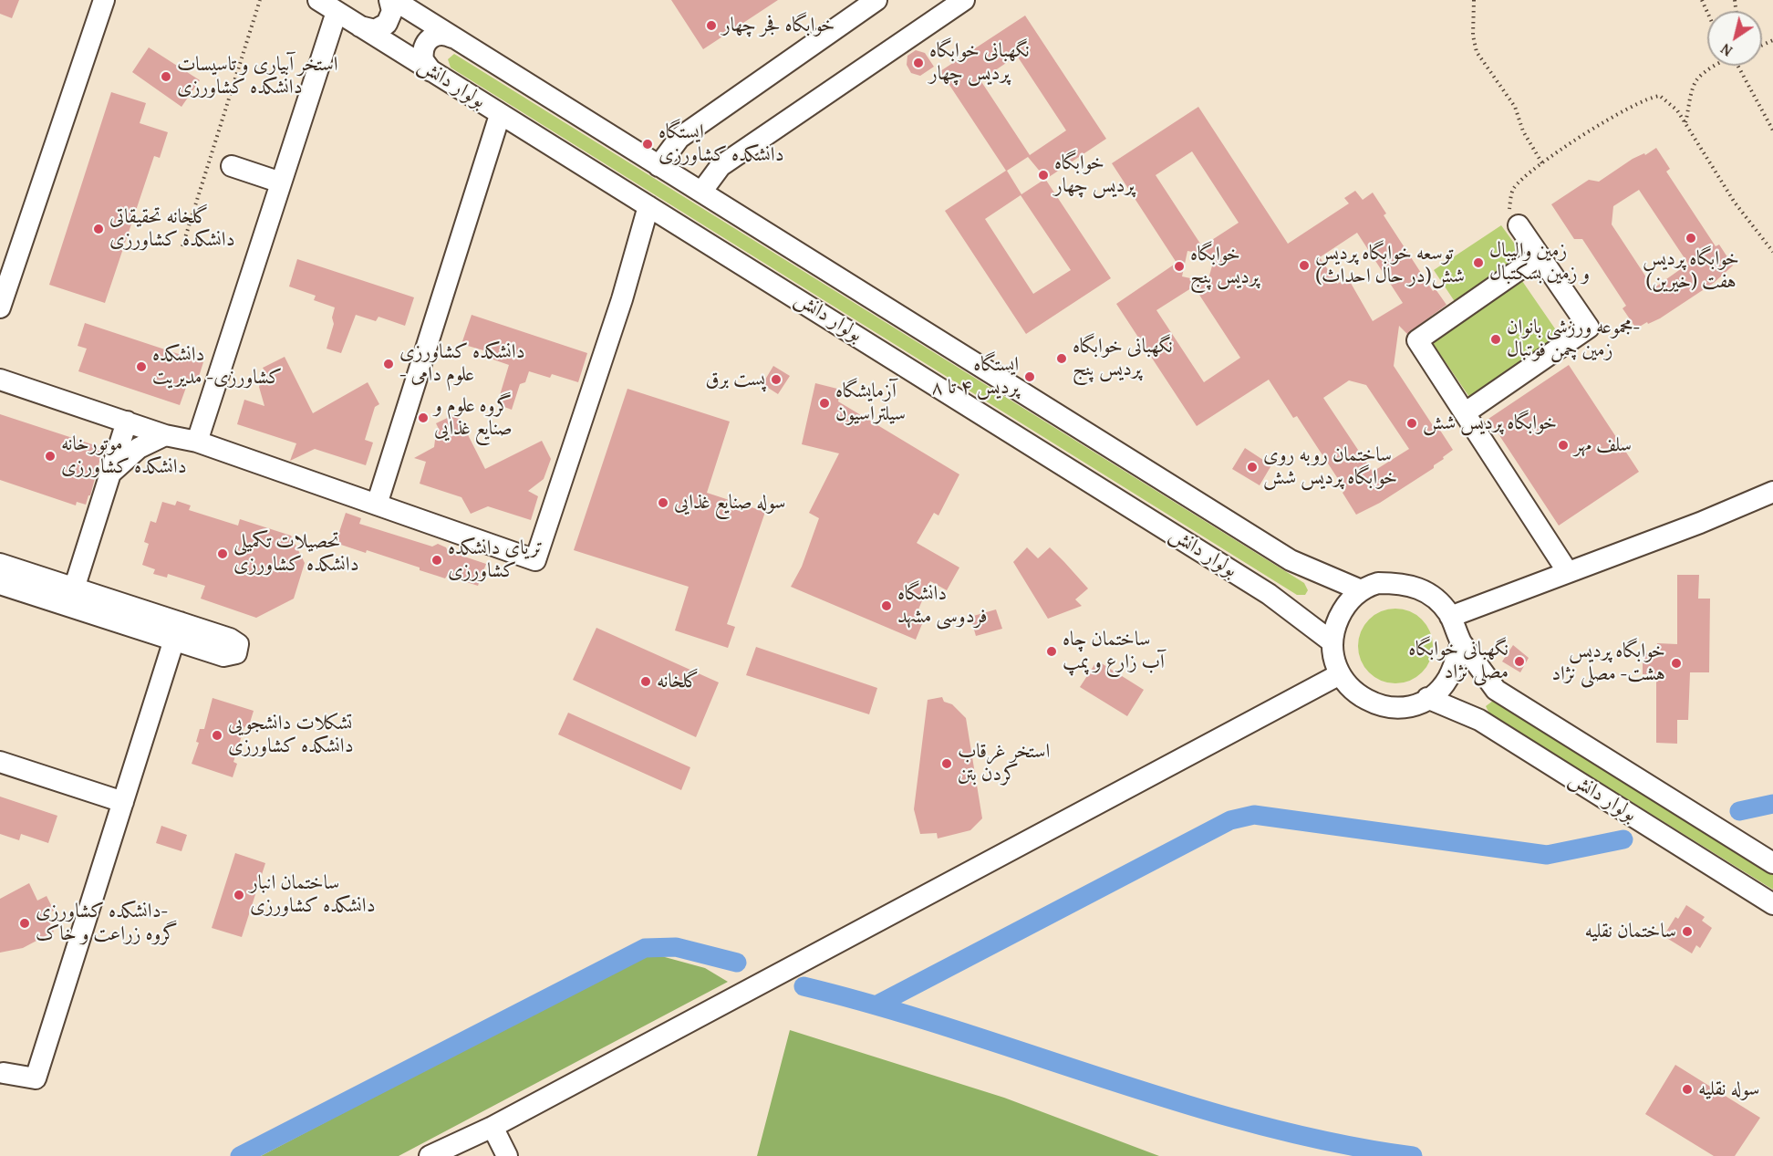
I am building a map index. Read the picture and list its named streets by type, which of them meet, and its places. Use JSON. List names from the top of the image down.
{
  "streets": {
    "street": ["بولوار دانش"]
  },
  "places": [
    "خوابگاه فجر چهار",
    "نگهبانی خوابگاه پردیس چهار",
    "استخر آبیاری و تاسیسات دانشکده کشاورزی",
    "ایستگاه دانشکده کشاورزی",
    "خوابگاه پردیس چهار",
    "گلخانه تحقیقاتی دانشکده کشاورزی",
    "خوابگاه پردیس هفت (خیرین)",
    "زمین والیبال و زمین بسکتبال",
    "توسعه خوابگاه پردیس شش(در حال احداث)",
    "خوابگاه پردیس پنج",
    "مجموعه ورزشی بانوان- زمین چمن فوتبال",
    "نگهبانی خوابگاه پردیس پنج",
    "دانشکده کشاورزی - علوم دامی",
    "دانشکده کشاورزی- مدیریت",
    "ایستگاه پردیس ۴ تا ۸",
    "پست برق",
    "آزمایشگاه سیلتراسیون",
    "گروه علوم و صنایع غذایی",
    "خوابگاه پردیس شش",
    "سلف مهر",
    "موتورخانه دانشکده کشاورزی",
    "ساختمان روبه روی خوابگاه پردیس شش",
    "سوله صنایع غذایی",
    "تحصیلات تکمیلی دانشکده کشاورزی",
    "تریای دانشکده کشاورزی",
    "دانشگاه فردوسی مشهد",
    "ساختمان چاه آب زارع و پمپ",
    "نگهبانی خوابگاه مصلی نژاد",
    "خوابگاه پردیس هشت- مصلی نژاد",
    "گلخانه",
    "تشکلات دانشجویی دانشکده کشاورزی",
    "استخر غرقاب کردن بتن",
    "ساختمان انبار دانشکده کشاورزی",
    "دانشکده کشاورزی- گروه زراعت و خاک",
    "ساختمان نقلیه",
    "سوله نقلیه"
  ],
  "north": "bottom left"
}
